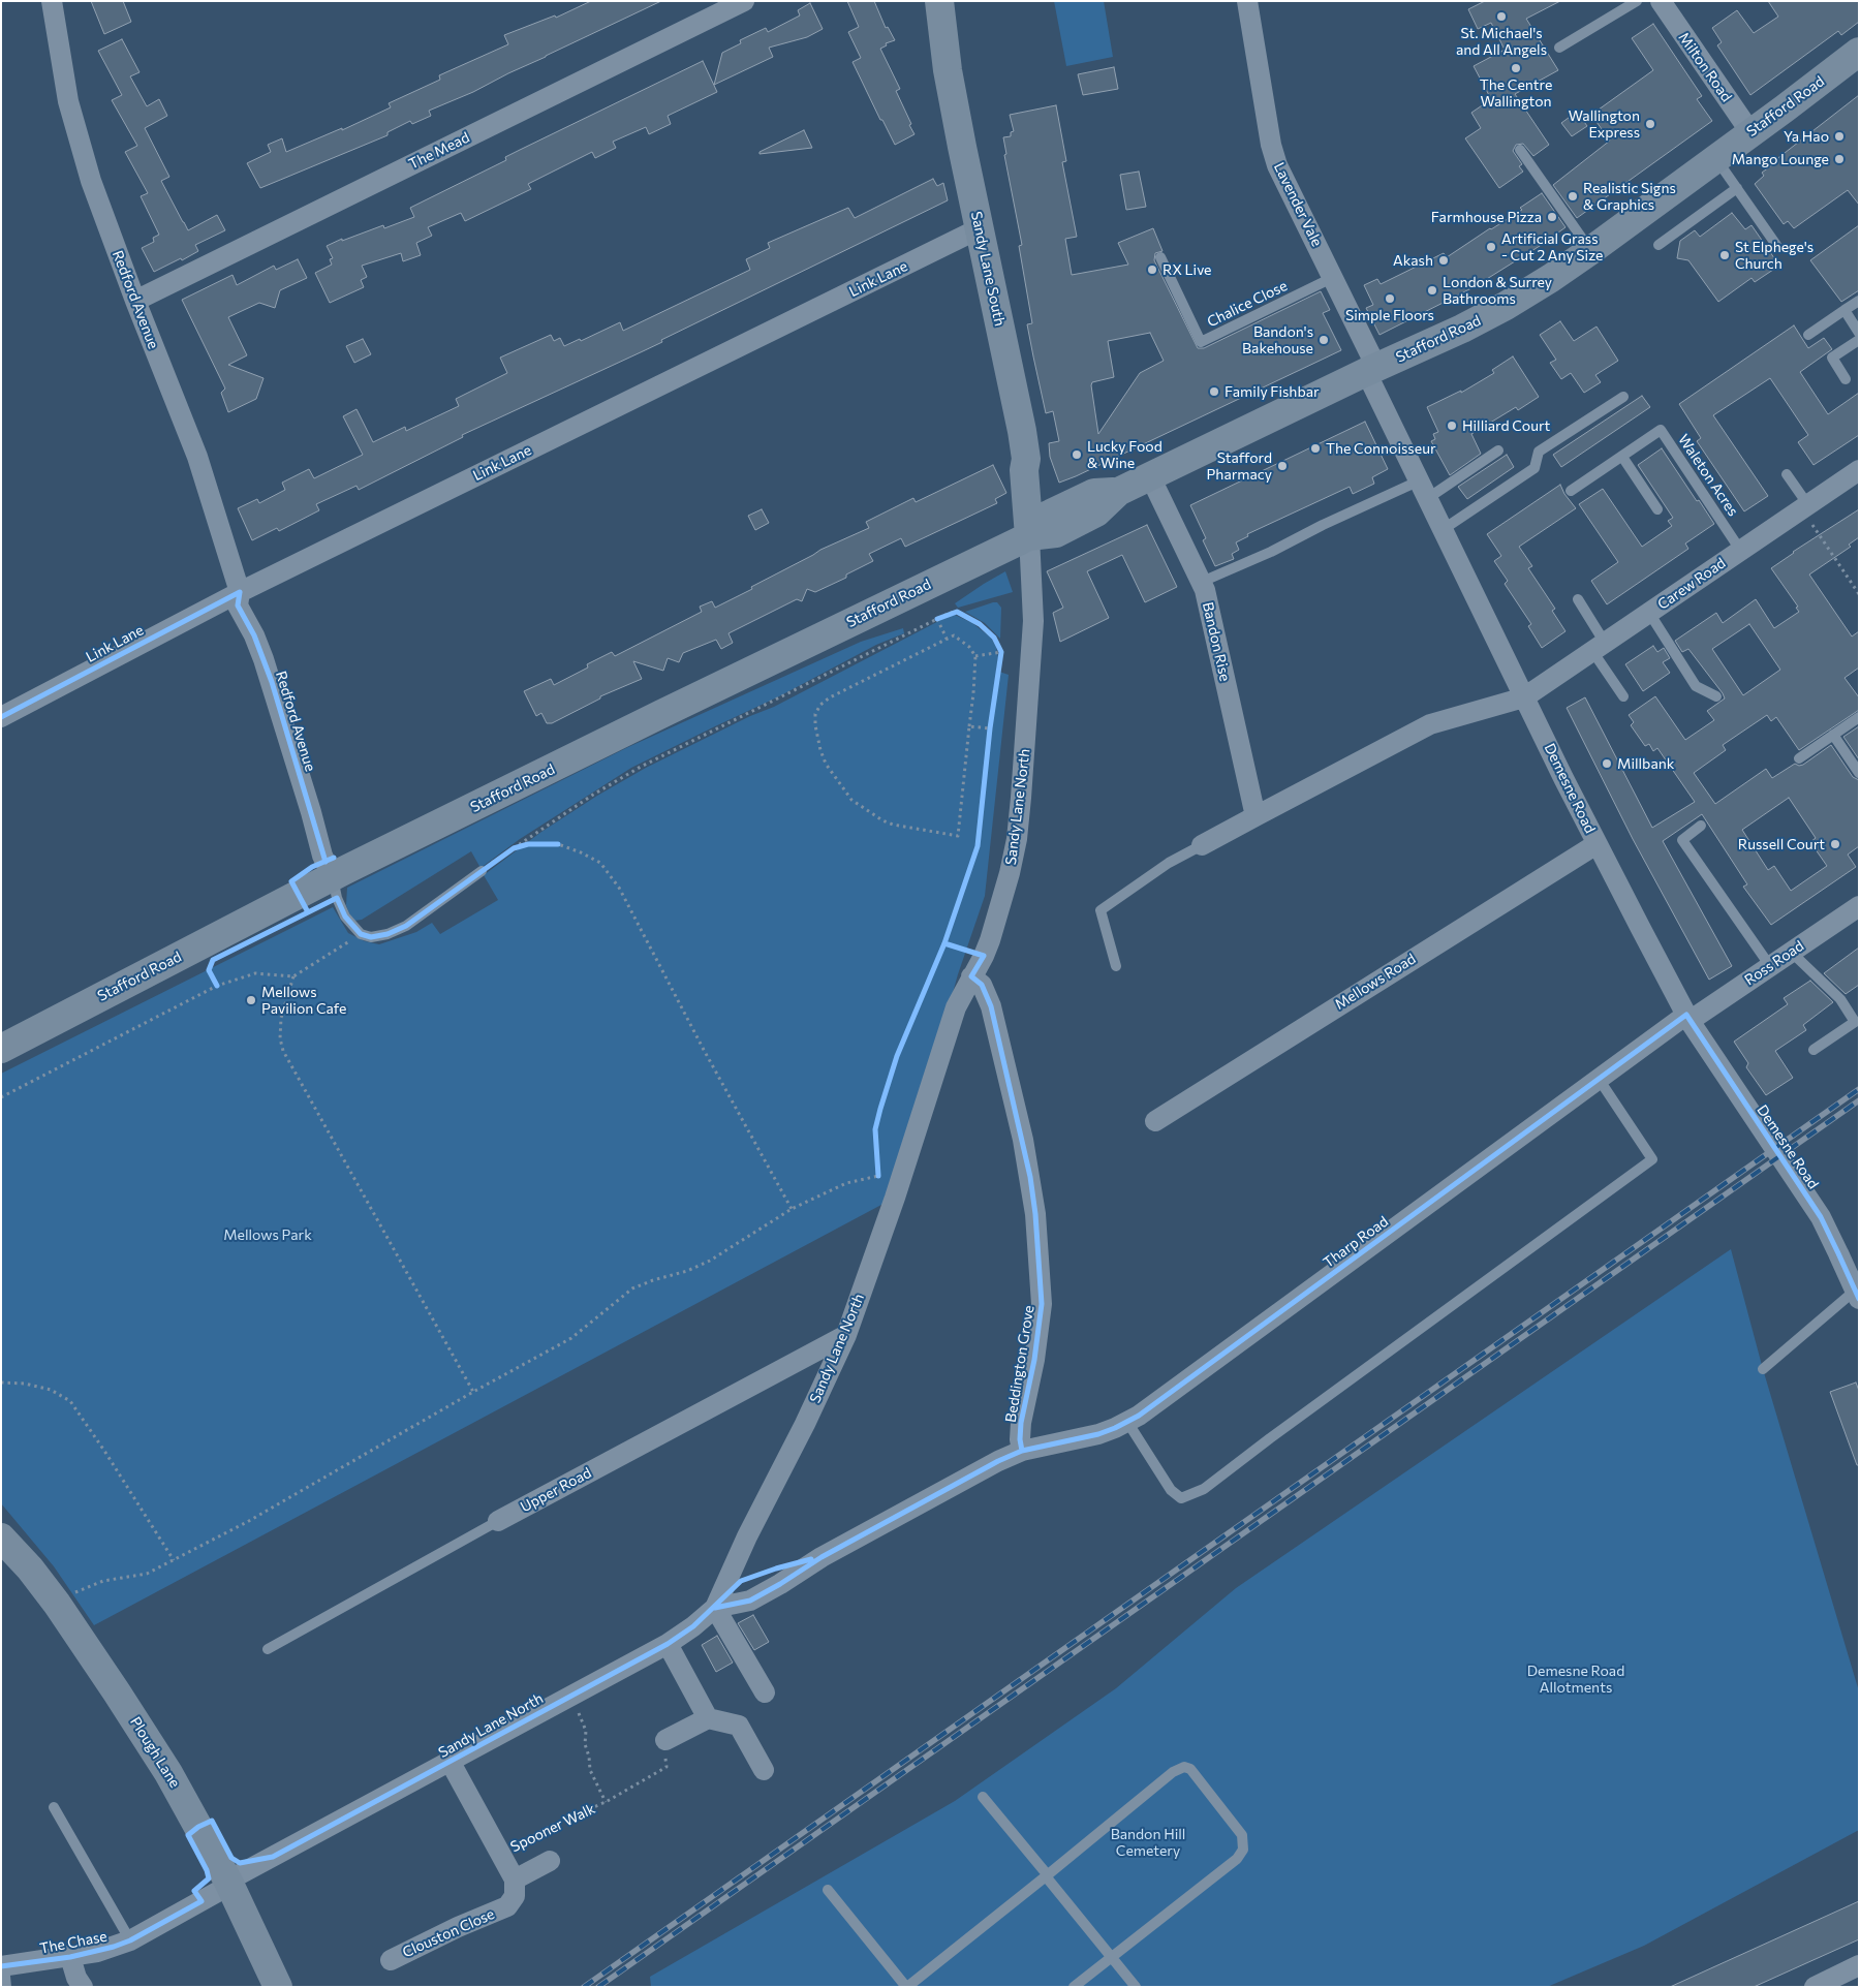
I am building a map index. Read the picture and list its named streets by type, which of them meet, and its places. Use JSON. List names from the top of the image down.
{
  "streets": {
    "main road": ["Stafford Road", "Sandy Lane South", "Plough Lane"],
    "street": [
      "Milton Road",
      "The Mead",
      "Lavender Vale",
      "Link Lane",
      "Redford Avenue",
      "Carew Road",
      "Bandon Rise",
      "Demesne Road",
      "Sandy Lane North",
      "Ross Road",
      "Mellows Road",
      "Tharp Road",
      "Beddington Grove",
      "Upper Road",
      "Clouston Close",
      "The Chase"
    ],
    "lane": ["Chalice Close", "Waleton Acres"],
    "path": ["Spooner Walk"]
  },
  "crossings": [
    ["Milton Road", "Stafford Road"],
    ["Stafford Road", "Lavender Vale"],
    ["Stafford Road", "Sandy Lane South"],
    ["Stafford Road", "Redford Avenue"],
    ["Stafford Road", "Bandon Rise"],
    ["Stafford Road", "Demesne Road"],
    ["Stafford Road", "Sandy Lane North"],
    ["The Mead", "Redford Avenue"],
    ["Lavender Vale", "Chalice Close"],
    ["Lavender Vale", "Demesne Road"],
    ["Sandy Lane South", "Link Lane"],
    ["Sandy Lane South", "Sandy Lane North"],
    ["Link Lane", "Redford Avenue"],
    ["Waleton Acres", "Carew Road"],
    ["Carew Road", "Demesne Road"],
    ["Demesne Road", "Ross Road"],
    ["Demesne Road", "Mellows Road"],
    ["Demesne Road", "Tharp Road"],
    ["Sandy Lane North", "Beddington Grove"],
    ["Sandy Lane North", "Upper Road"],
    ["Sandy Lane North", "Plough Lane"],
    ["Sandy Lane North", "Spooner Walk"],
    ["Sandy Lane North", "The Chase"],
    ["Ross Road", "Tharp Road"],
    ["Tharp Road", "Beddington Grove"],
    ["Plough Lane", "The Chase"]
  ],
  "parks": ["Mellows Park", "Demesne Road Allotments", "Bandon Hill Cemetery"],
  "places": [
    "St. Michael's and All Angels",
    "The Centre Wallington",
    "Wallington Express",
    "Ya Hao",
    "Mango Lounge",
    "Realistic Signs & Graphics",
    "Farmhouse Pizza",
    "Artificial Grass - Cut 2 Any Size",
    "St Elphege's Church",
    "Akash",
    "RX Live",
    "London & Surrey Bathrooms",
    "Simple Floors",
    "Bandon's Bakehouse",
    "Family Fishbar",
    "Hilliard Court",
    "The Connoisseur",
    "Lucky Food & Wine",
    "Stafford Pharmacy",
    "Millbank",
    "Russell Court",
    "Mellows Pavilion Cafe"
  ]
}
